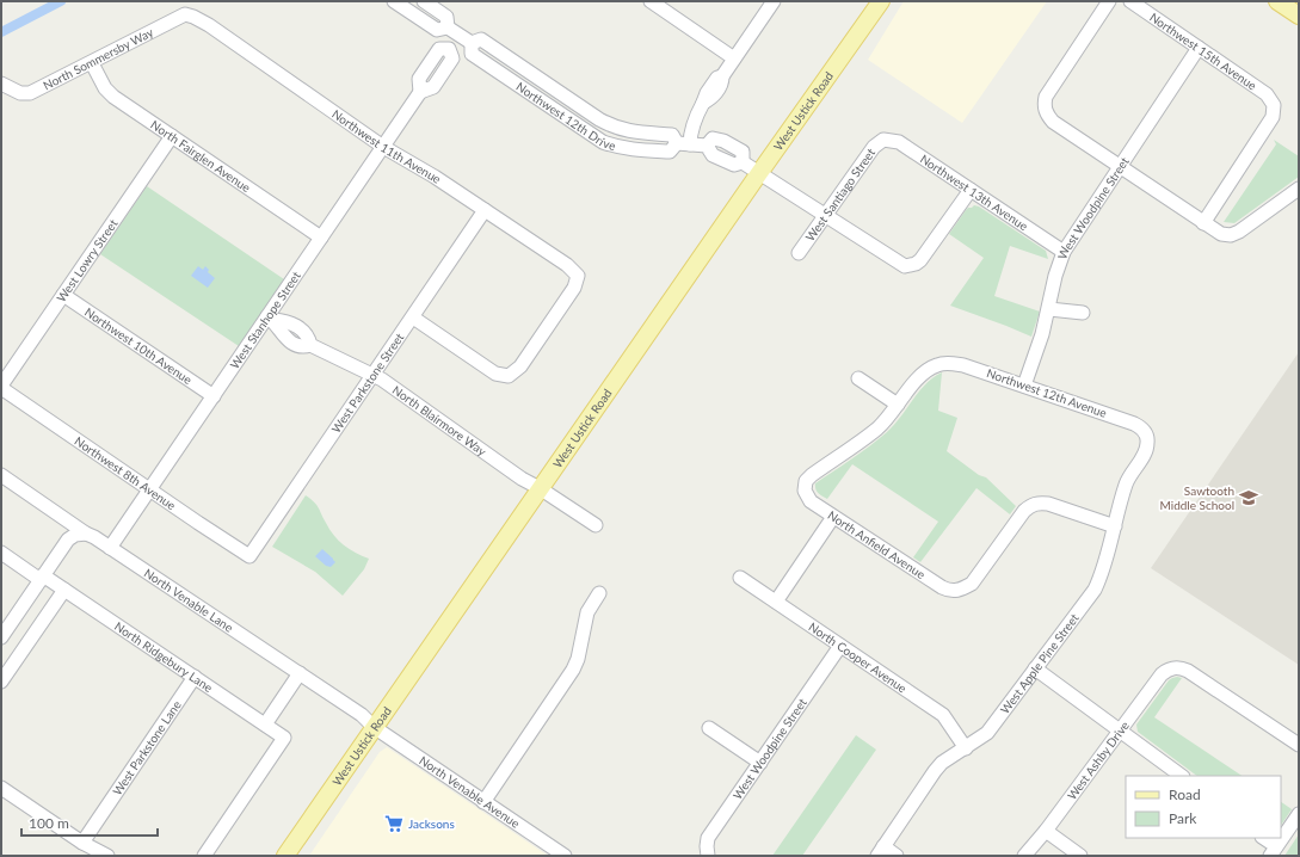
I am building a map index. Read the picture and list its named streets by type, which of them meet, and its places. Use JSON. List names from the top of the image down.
{
  "streets": {
    "main road": ["West Ustick Road"],
    "street": [
      "Northwest 15th Avenue",
      "North Sommersby Way",
      "Northwest 12th Drive",
      "Northwest 11th Avenue",
      "North Fairglen Avenue",
      "Northwest 13th Avenue",
      "West Santiago Street",
      "West Woodpine Street",
      "West Lowry Street",
      "West Stanhope Street",
      "Northwest 10th Avenue",
      "West Parkstone Street",
      "Northwest 12th Avenue",
      "North Blairmore Way",
      "Northwest 8th Avenue",
      "North Anfield Avenue",
      "North Venable Lane",
      "North Ridgebury Lane",
      "North Cooper Avenue",
      "West Apple Pine Street",
      "West Parkstone Lane",
      "West Ashby Drive",
      "North Venable Avenue"
    ]
  },
  "crossings": [
    ["Northwest 15th Avenue", "West Woodpine Street"],
    ["North Sommersby Way", "Northwest 11th Avenue"],
    ["North Sommersby Way", "North Fairglen Avenue"],
    ["West Ustick Road", "Northwest 12th Drive"],
    ["West Ustick Road", "North Blairmore Way"],
    ["West Ustick Road", "North Venable Lane"],
    ["West Ustick Road", "North Venable Avenue"],
    ["Northwest 12th Drive", "West Stanhope Street"],
    ["Northwest 11th Avenue", "West Stanhope Street"],
    ["Northwest 11th Avenue", "West Parkstone Street"],
    ["North Fairglen Avenue", "West Lowry Street"],
    ["North Fairglen Avenue", "West Stanhope Street"],
    ["Northwest 13th Avenue", "West Santiago Street"],
    ["Northwest 13th Avenue", "West Woodpine Street"],
    ["West Woodpine Street", "Northwest 12th Avenue"],
    ["West Woodpine Street", "North Cooper Avenue"],
    ["West Lowry Street", "Northwest 10th Avenue"],
    ["West Lowry Street", "Northwest 8th Avenue"],
    ["West Stanhope Street", "Northwest 10th Avenue"],
    ["West Stanhope Street", "North Blairmore Way"],
    ["West Stanhope Street", "Northwest 8th Avenue"],
    ["West Stanhope Street", "North Venable Lane"],
    ["West Parkstone Street", "North Blairmore Way"],
    ["West Parkstone Street", "Northwest 8th Avenue"],
    ["Northwest 12th Avenue", "North Anfield Avenue"],
    ["Northwest 12th Avenue", "West Apple Pine Street"],
    ["North Anfield Avenue", "West Apple Pine Street"],
    ["North Venable Lane", "North Venable Avenue"],
    ["North Ridgebury Lane", "West Parkstone Lane"],
    ["North Cooper Avenue", "West Apple Pine Street"]
  ],
  "places": {
    "school or university": ["Sawtooth Middle School"],
    "supermarket": ["Jacksons"]
  },
  "legend": ["Road", "Park"],
  "scale_bar": "100 m"
}
